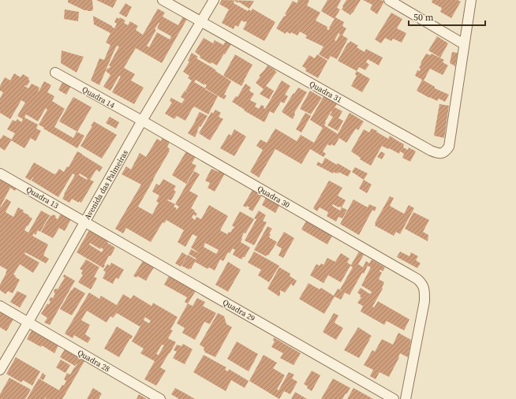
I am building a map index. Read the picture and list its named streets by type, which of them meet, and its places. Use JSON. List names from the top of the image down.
{
  "streets": {
    "street": [
      "Quadra 31",
      "Quadra 14",
      "Avenida das Palmeiras",
      "Quadra 30",
      "Quadra 13",
      "Quadra 29",
      "Quadra 28"
    ]
  },
  "crossings": [
    ["Quadra 31", "Avenida das Palmeiras"],
    ["Quadra 14", "Avenida das Palmeiras"],
    ["Quadra 14", "Quadra 30"],
    ["Avenida das Palmeiras", "Quadra 30"],
    ["Avenida das Palmeiras", "Quadra 13"],
    ["Avenida das Palmeiras", "Quadra 29"],
    ["Avenida das Palmeiras", "Quadra 28"],
    ["Quadra 13", "Quadra 29"]
  ],
  "scale_bar": "50 m"
}
